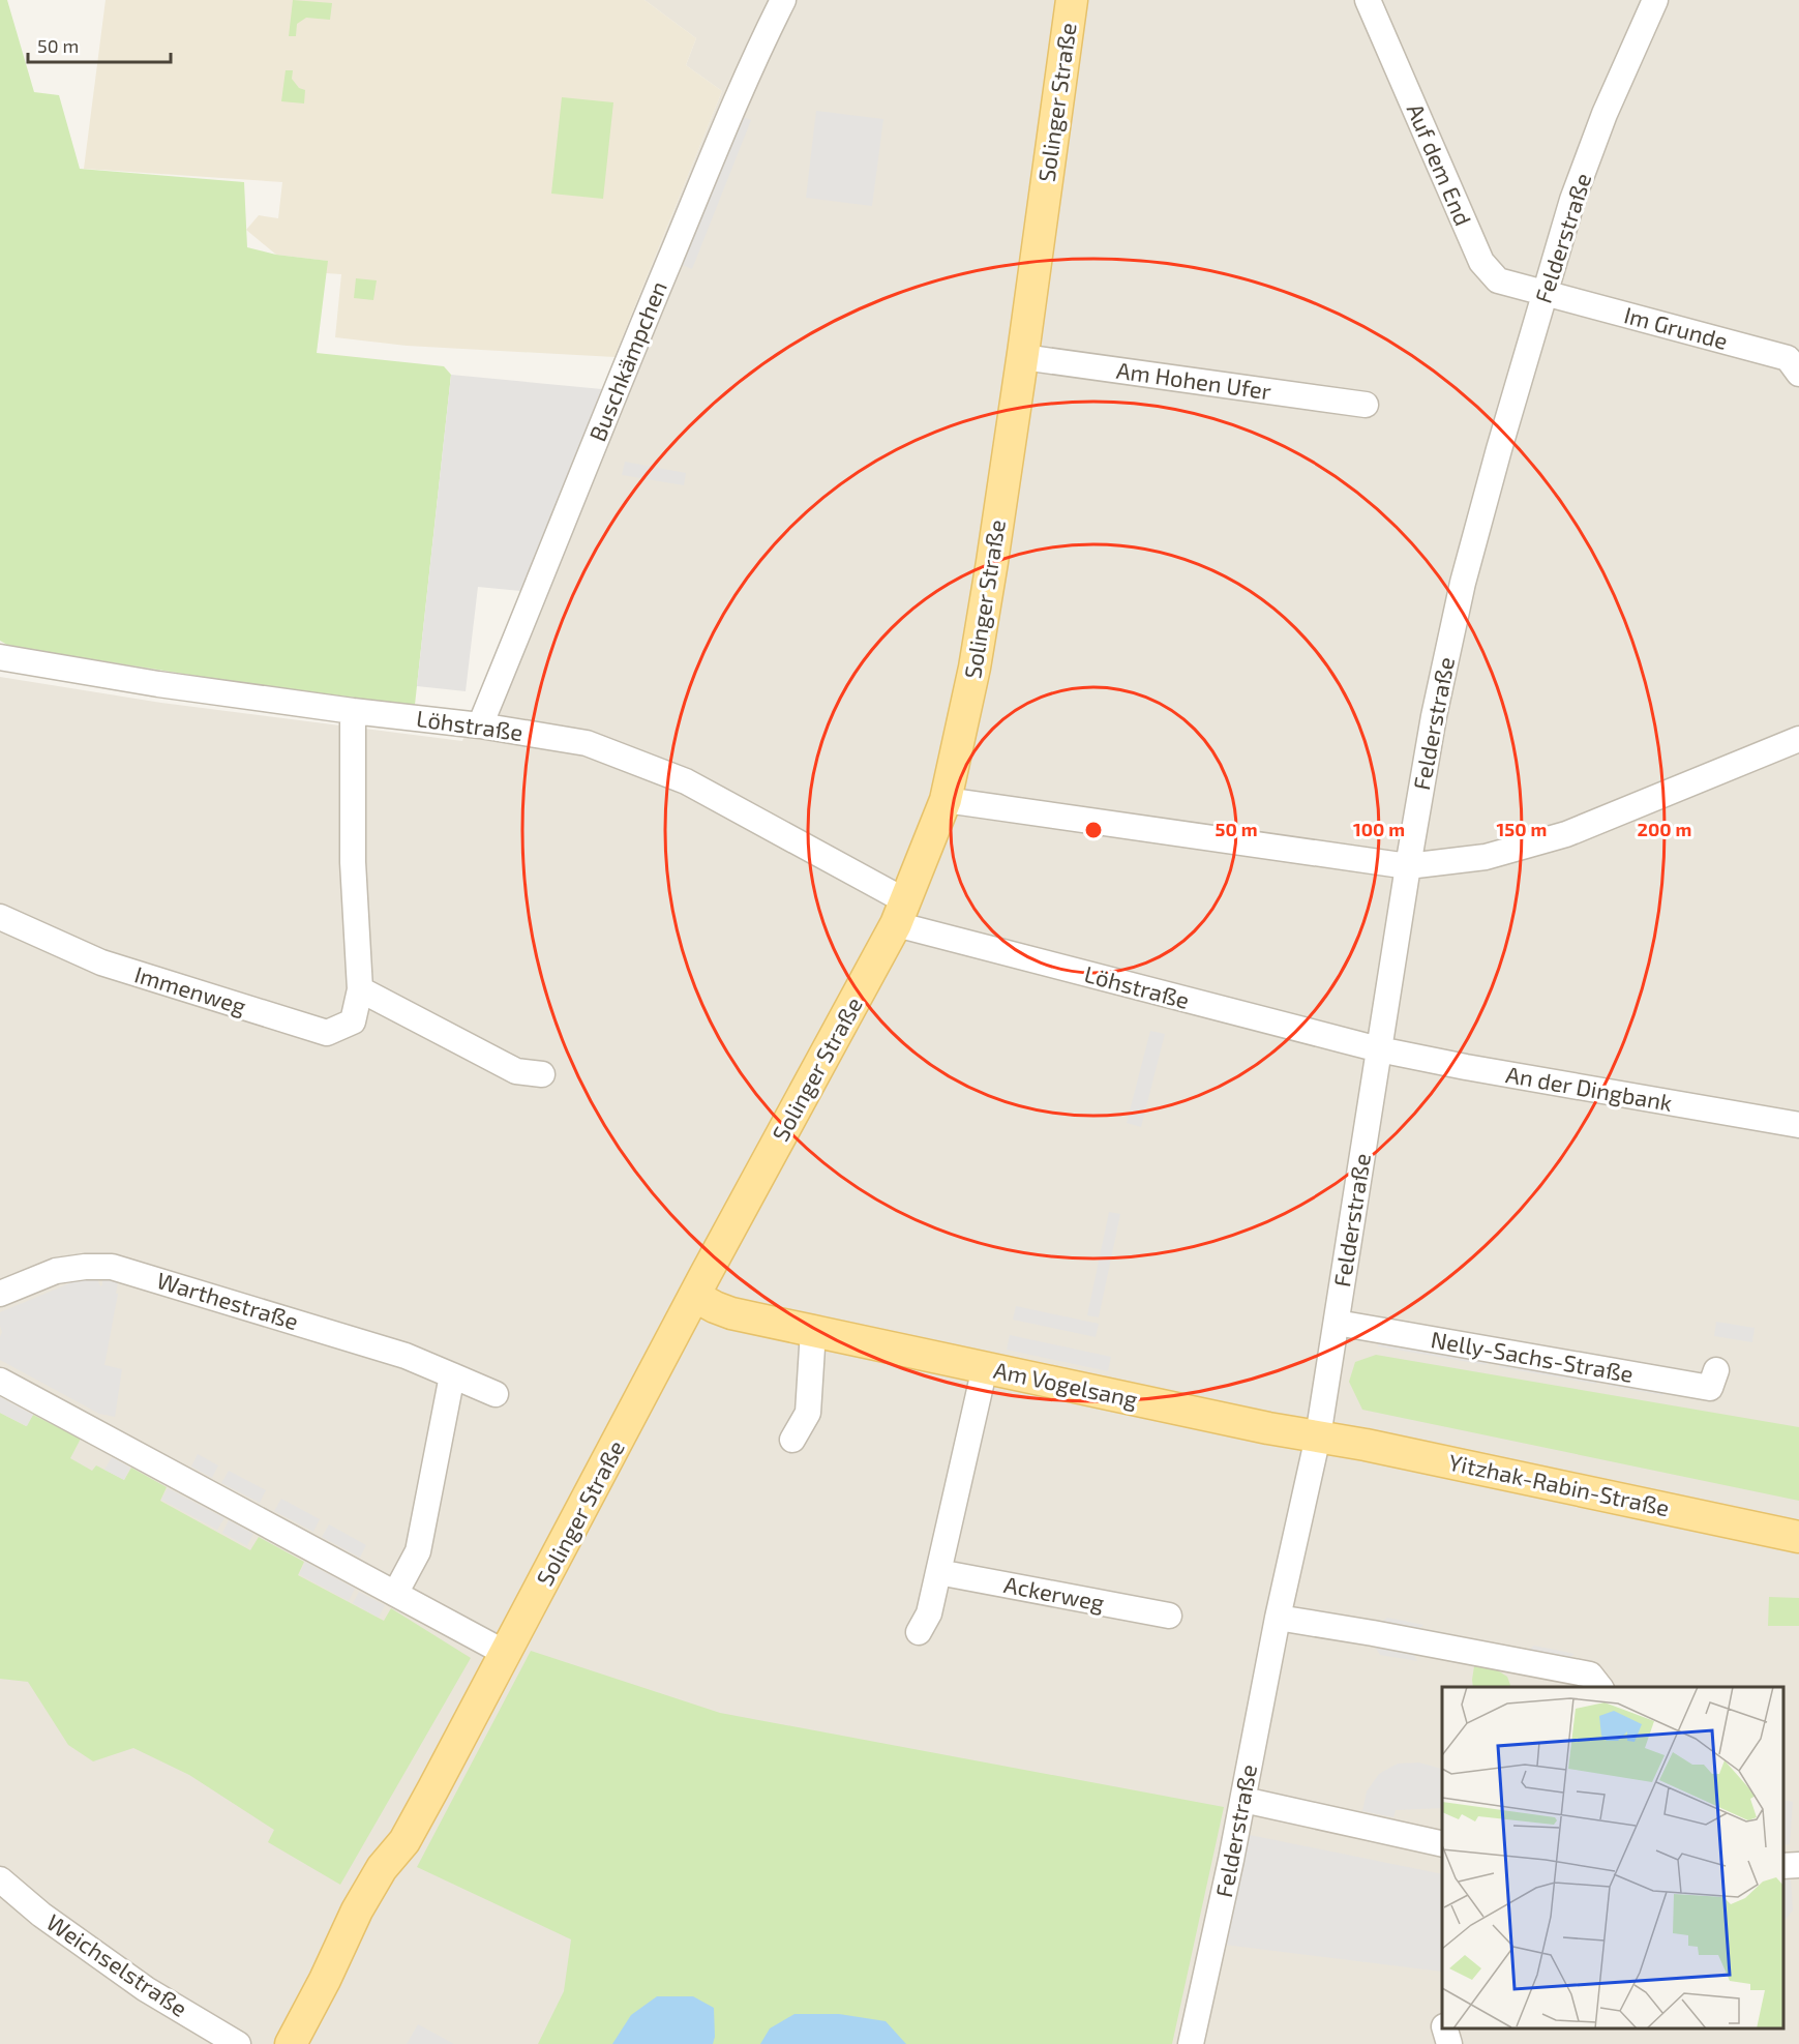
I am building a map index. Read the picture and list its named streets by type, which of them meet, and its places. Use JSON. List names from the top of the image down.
{
  "streets": {
    "main road": ["Solinger Straße", "Am Vogelsang", "Yitzhak-Rabin-Straße"],
    "street": [
      "Auf dem End",
      "Felderstraße",
      "Im Grunde",
      "Buschkämpchen",
      "Am Hohen Ufer",
      "Löhstraße",
      "Immenweg",
      "An der Dingbank",
      "Warthestraße",
      "Nelly-Sachs-Straße",
      "Ackerweg",
      "Weichselstraße"
    ]
  },
  "crossings": [
    ["Solinger Straße", "Am Hohen Ufer"],
    ["Solinger Straße", "Löhstraße"],
    ["Solinger Straße", "Am Vogelsang"],
    ["Auf dem End", "Felderstraße"],
    ["Auf dem End", "Im Grunde"],
    ["Felderstraße", "Im Grunde"],
    ["Felderstraße", "Löhstraße"],
    ["Felderstraße", "An der Dingbank"],
    ["Felderstraße", "Nelly-Sachs-Straße"],
    ["Felderstraße", "Am Vogelsang"],
    ["Felderstraße", "Yitzhak-Rabin-Straße"],
    ["Buschkämpchen", "Löhstraße"],
    ["Löhstraße", "Immenweg"],
    ["Löhstraße", "An der Dingbank"],
    ["Am Vogelsang", "Yitzhak-Rabin-Straße"]
  ],
  "scale_bar": "50 m",
  "rings": [
    "50 m",
    "100 m",
    "150 m",
    "200 m"
  ]
}
